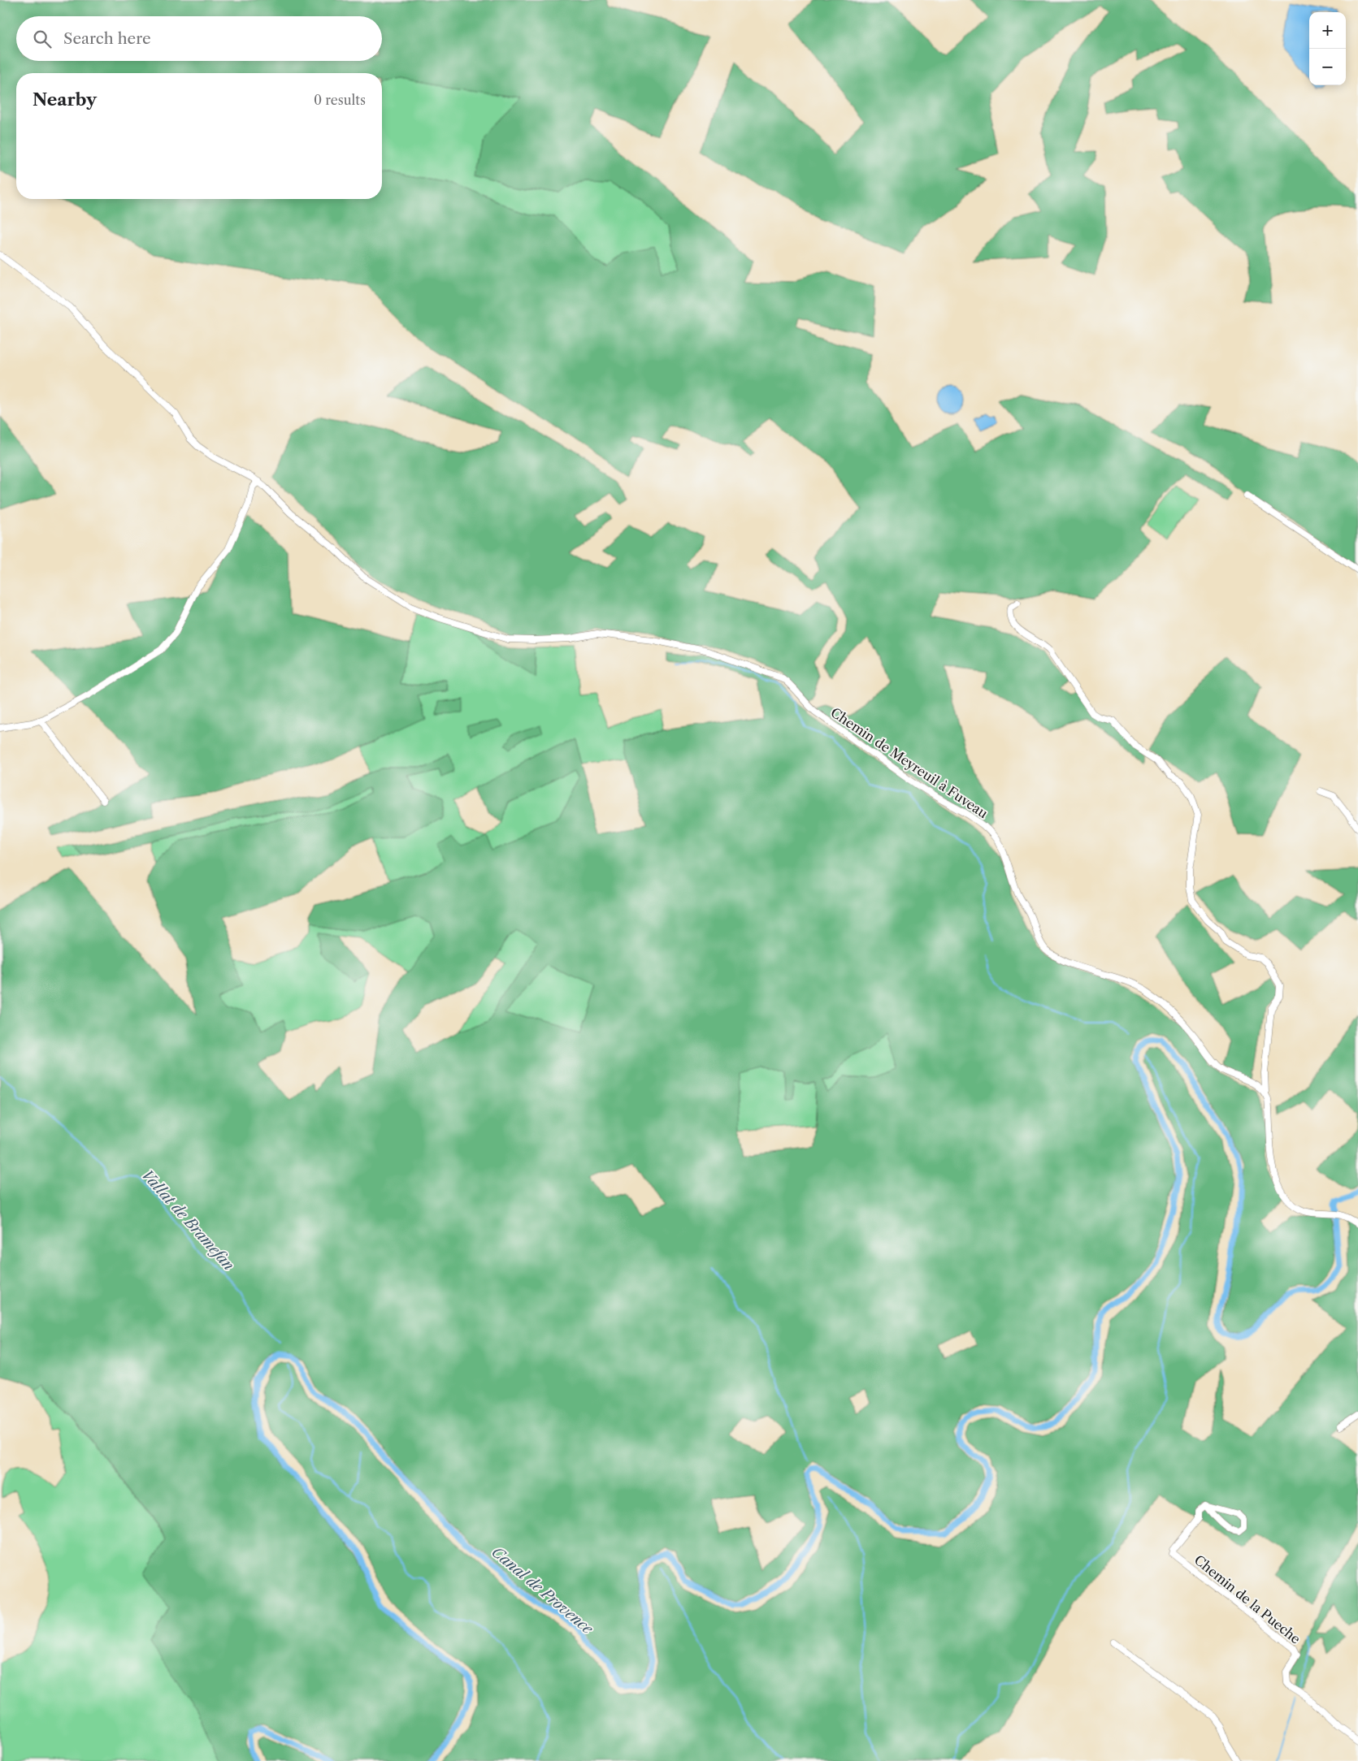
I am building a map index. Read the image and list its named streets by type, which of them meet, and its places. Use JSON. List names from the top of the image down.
{
  "streets": {
    "street": ["Chemin de Meyreuil à Fuveau", "Chemin de la Pueche"]
  },
  "water": ["Vallat de Bramefan", "Canal de Provence"],
  "page": {
    "map_buttons": ["+", "−"],
    "search": "Search here",
    "heading": ["Nearby", "0 results"]
  }
}
